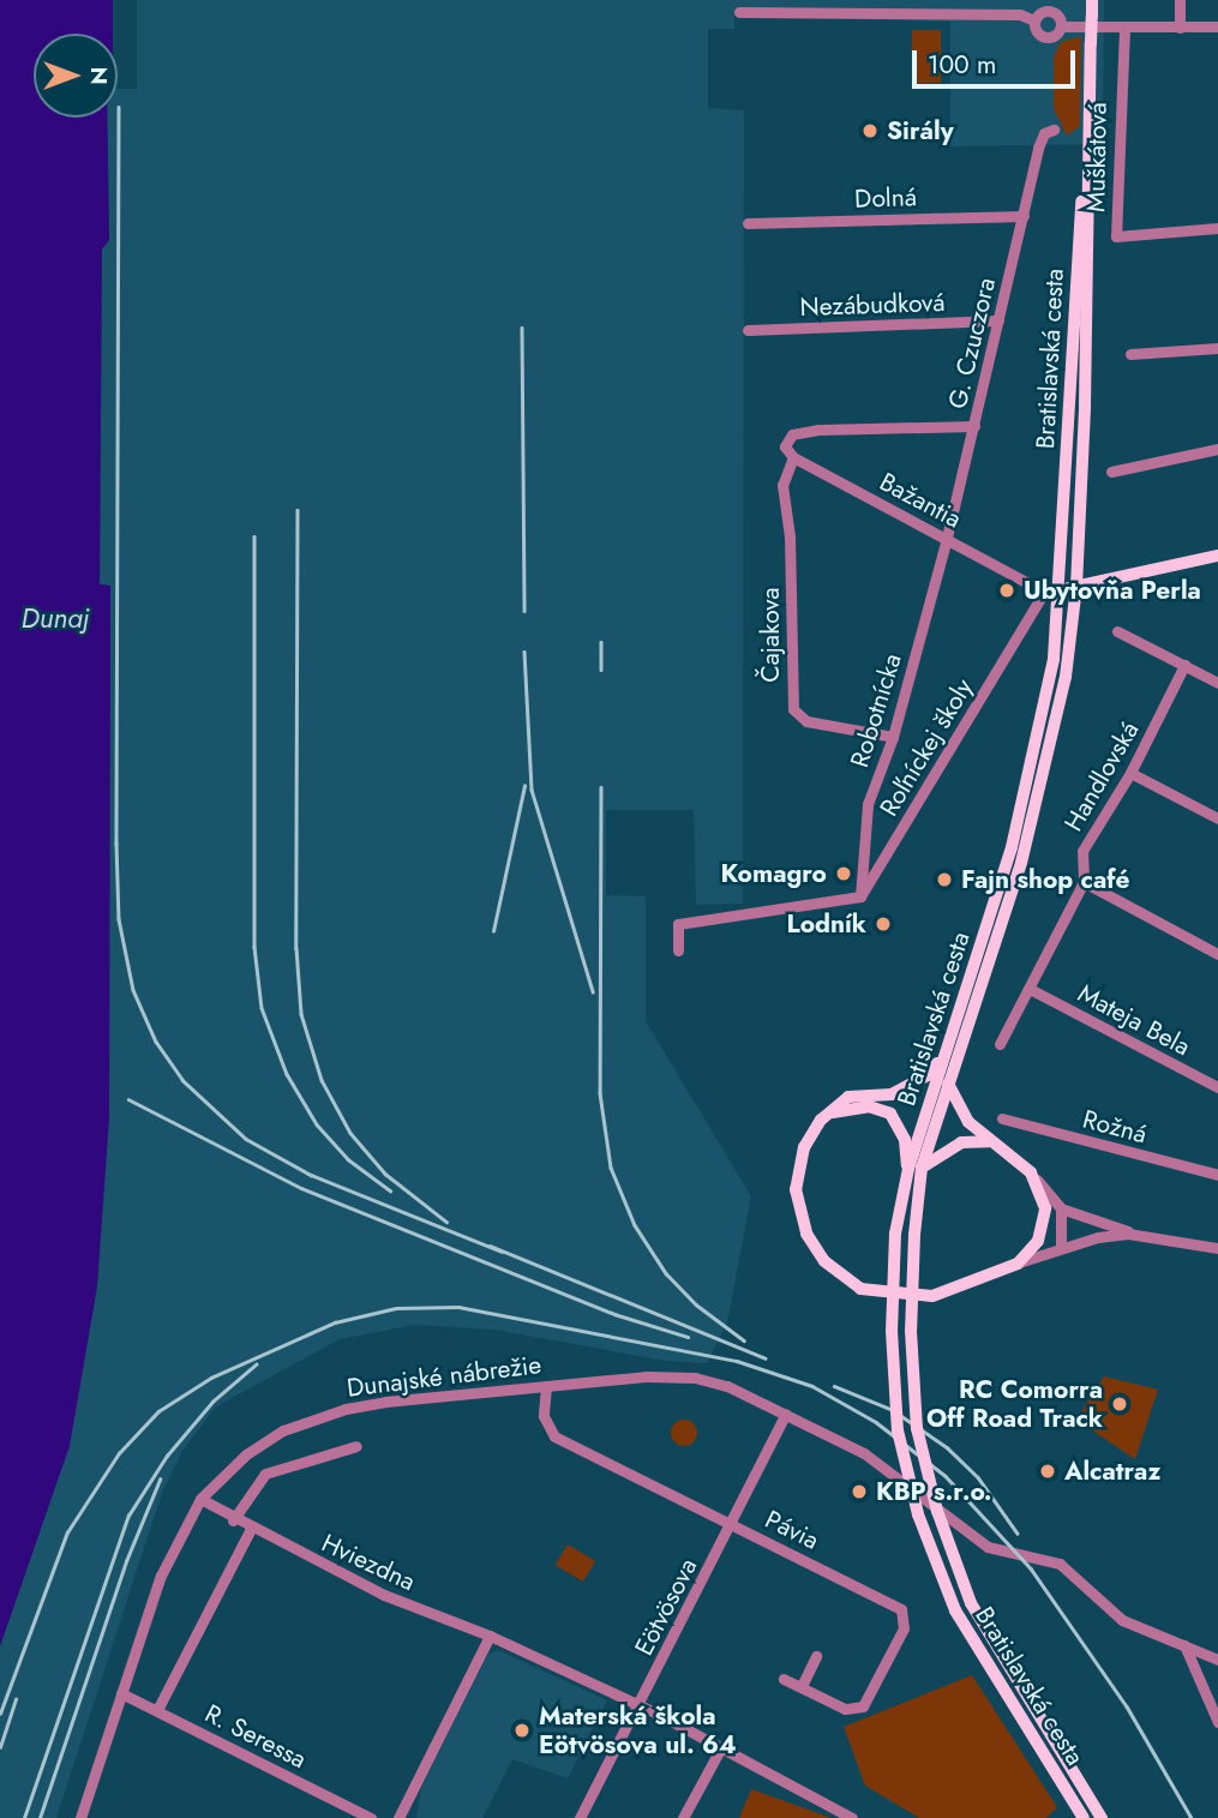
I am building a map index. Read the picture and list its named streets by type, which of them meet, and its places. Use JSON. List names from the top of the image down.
{
  "streets": {
    "main road": ["Bratislavská cesta"],
    "street": [
      "Muškátová",
      "Dolná",
      "Nezábudková",
      "G. Czuczora",
      "Bažantia",
      "Čajakova",
      "Robotnícka",
      "Roľníckej školy",
      "Handlovská",
      "Mateja Bela",
      "Rožná",
      "Dunajské nábrežie",
      "Pávia",
      "Hviezdna",
      "Eötvösova",
      "R. Seressa"
    ]
  },
  "crossings": [
    ["Dolná", "G. Czuczora"],
    ["Nezábudková", "G. Czuczora"],
    ["G. Czuczora", "Bažantia"],
    ["G. Czuczora", "Robotnícka"],
    ["Bažantia", "Čajakova"],
    ["Bažantia", "Robotnícka"],
    ["Bažantia", "Roľníckej školy"],
    ["Čajakova", "Robotnícka"],
    ["Robotnícka", "Roľníckej školy"],
    ["Handlovská", "Mateja Bela"],
    ["Dunajské nábrežie", "Pávia"],
    ["Dunajské nábrežie", "Hviezdna"],
    ["Dunajské nábrežie", "Eötvösova"],
    ["Dunajské nábrežie", "R. Seressa"],
    ["Pávia", "Eötvösova"],
    ["Hviezdna", "Eötvösova"]
  ],
  "water": ["Dunaj"],
  "places": [
    "Sirály",
    "Ubytovňa Perla",
    "Komagro",
    "Fajn shop café",
    "Lodník",
    "RC Comorra Off Road Track",
    "Alcatraz",
    "KBP s.r.o.",
    "Materská škola Eötvösova ul. 64"
  ],
  "scale_bar": "100 m",
  "north": "right"
}
